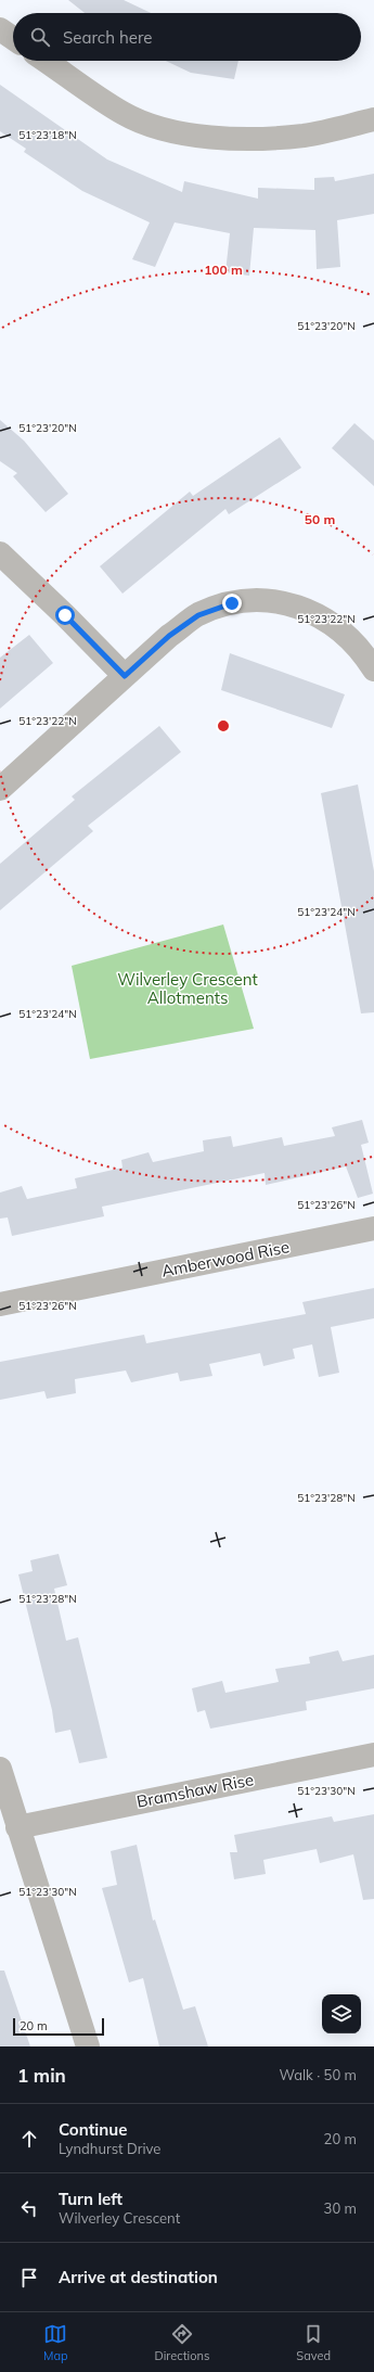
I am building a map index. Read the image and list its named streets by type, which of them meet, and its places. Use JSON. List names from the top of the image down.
{
  "streets": {
    "street": ["Amberwood Rise", "Bramshaw Rise"]
  },
  "parks": ["Wilverley Crescent Allotments"],
  "scale_bar": "20 m",
  "page": {
    "search": "Search here",
    "scale": "20 m",
    "heading": ["1 min", "Walk · 50 m"],
    "list": [
      ["Continue", "Lyndhurst Drive", "20 m"],
      ["Turn left", "Wilverley Crescent", "30 m"],
      "Arrive at destination"
    ],
    "nav": ["Map", "Directions", "Saved"]
  },
  "coordinates": [
    "51°23'18\"N",
    "51°23'20\"N",
    "51°23'22\"N",
    "51°23'24\"N",
    "51°23'26\"N",
    "51°23'28\"N",
    "51°23'30\"N"
  ],
  "rings": ["100 m", "50 m"]
}
